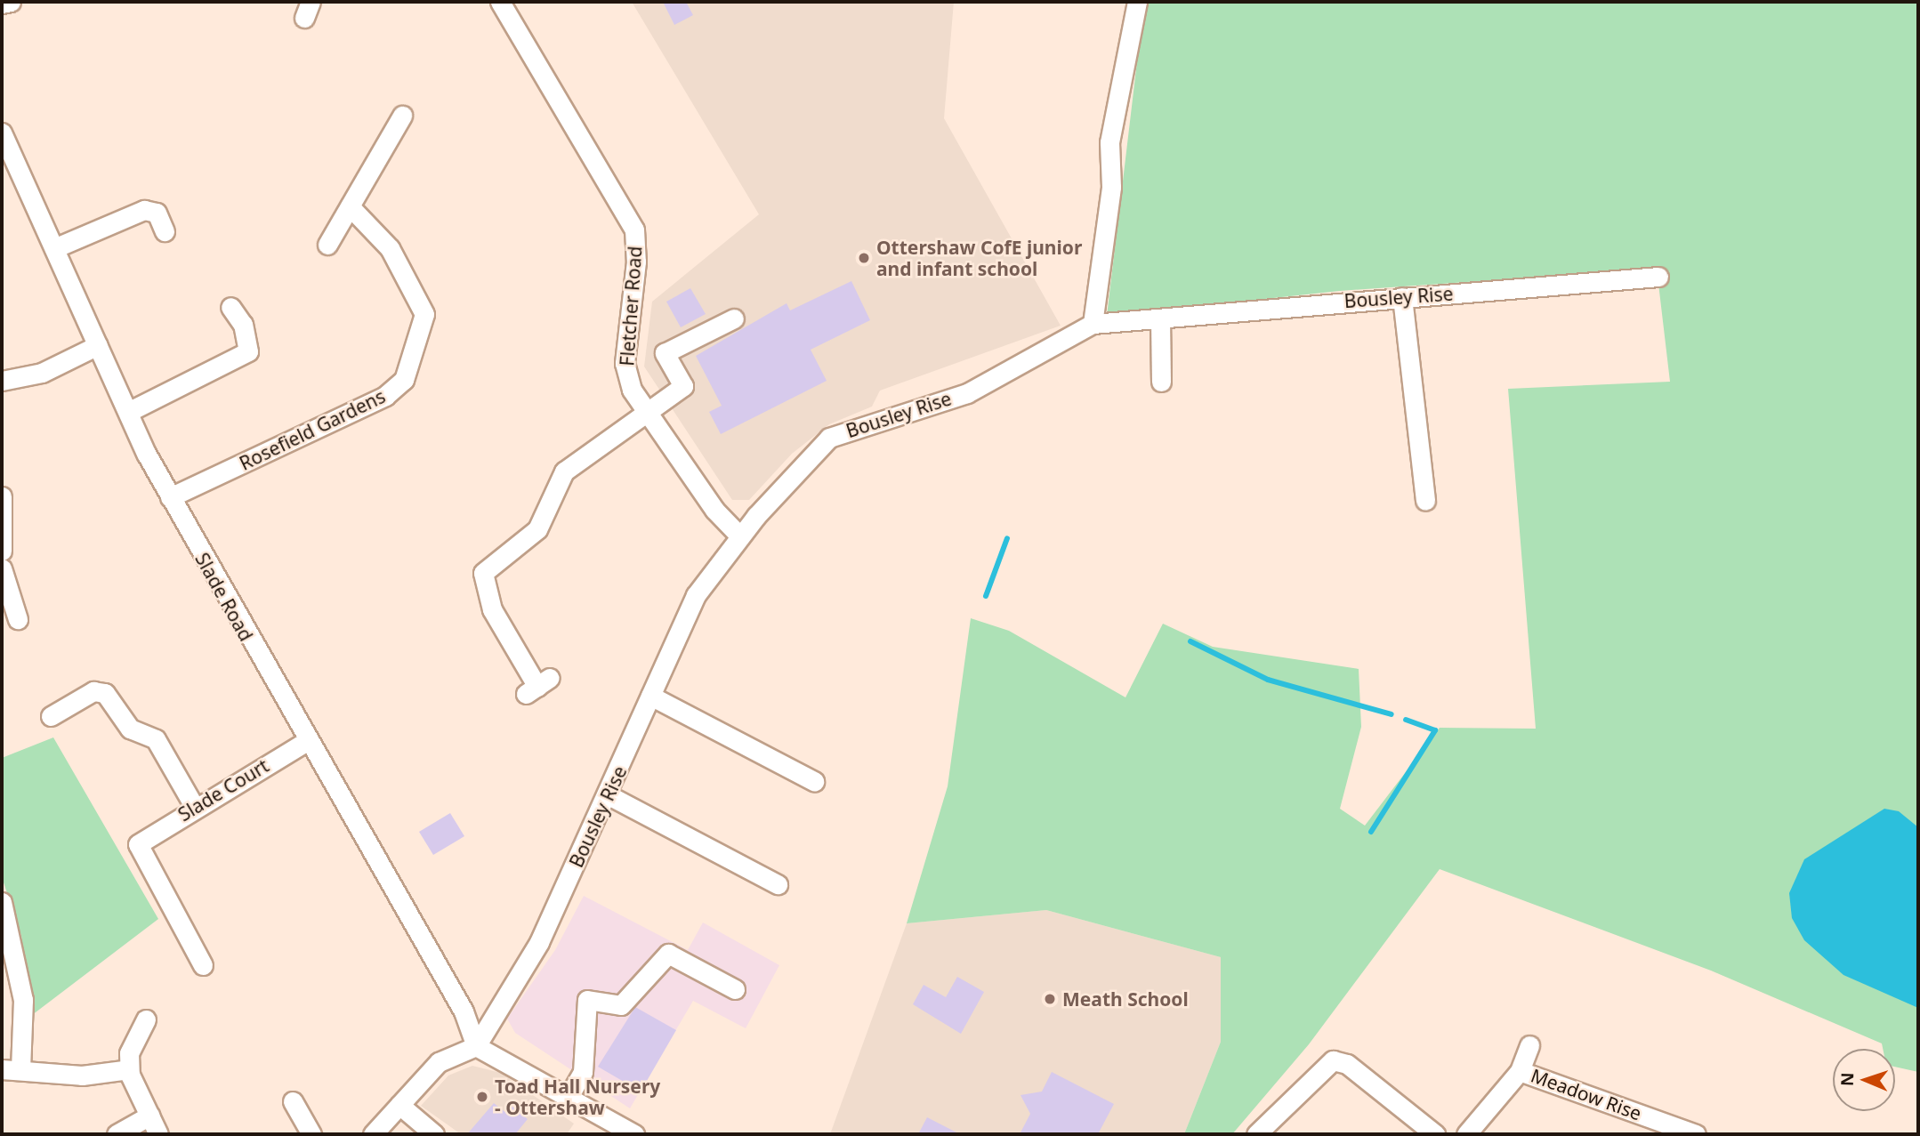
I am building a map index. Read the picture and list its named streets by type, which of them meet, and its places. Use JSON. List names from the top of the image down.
{
  "streets": {
    "street": [
      "Bousley Rise",
      "Fletcher Road",
      "Rosefield Gardens",
      "Slade Road",
      "Slade Court",
      "Meadow Rise"
    ]
  },
  "crossings": [
    ["Bousley Rise", "Fletcher Road"],
    ["Bousley Rise", "Slade Road"],
    ["Rosefield Gardens", "Slade Road"],
    ["Slade Road", "Slade Court"]
  ],
  "places": ["Ottershaw CofE junior and infant school", "Meath School", "Toad Hall Nursery - Ottershaw"],
  "north": "left"
}
